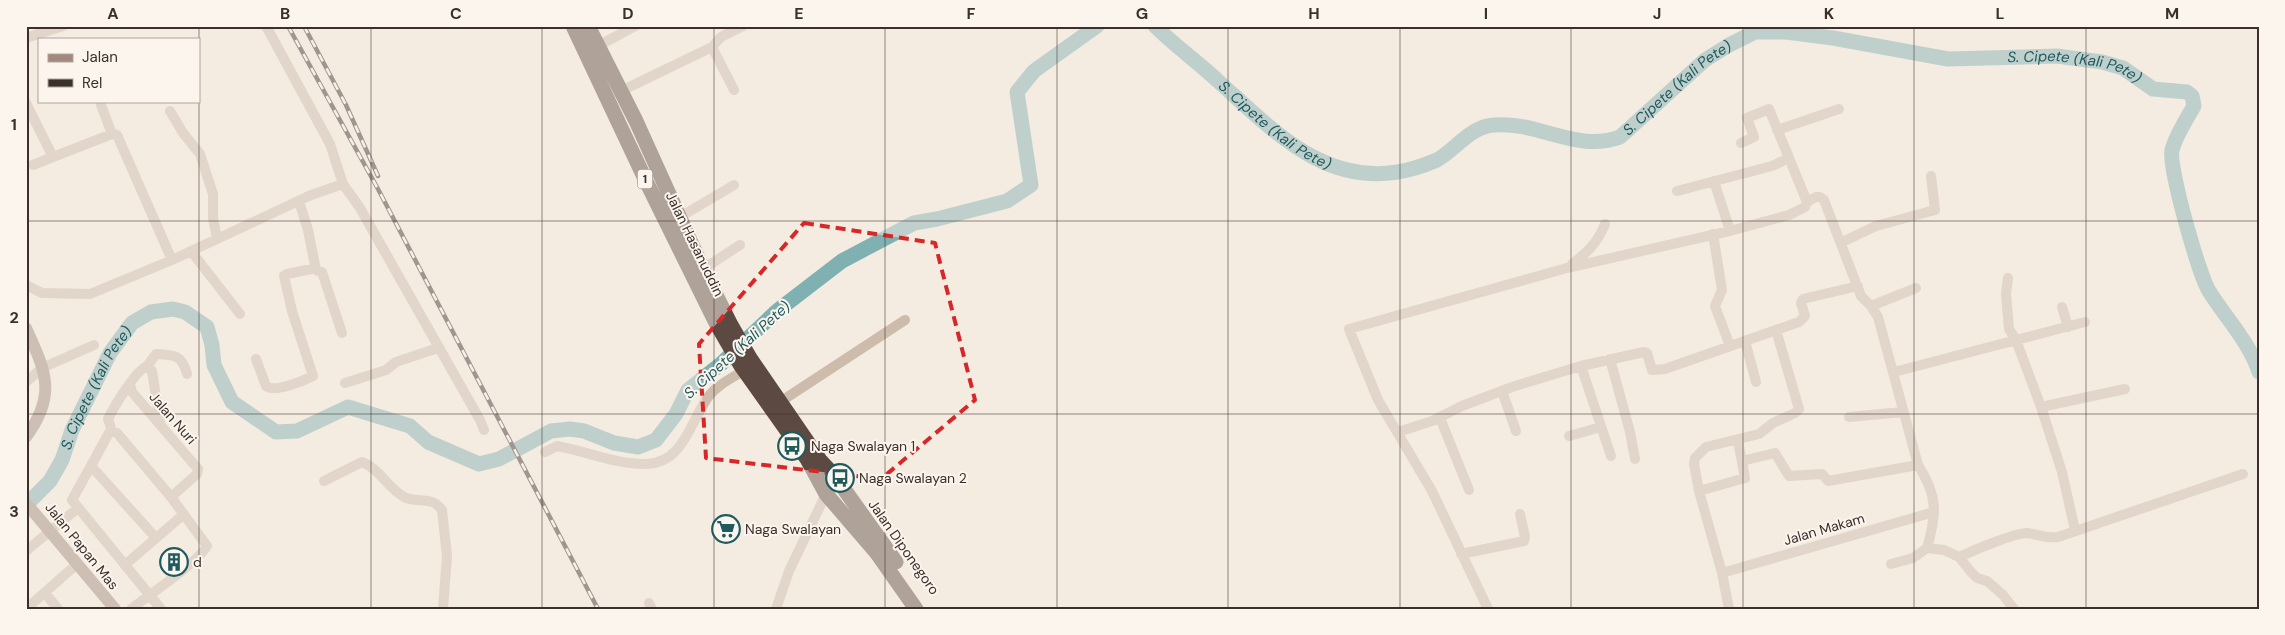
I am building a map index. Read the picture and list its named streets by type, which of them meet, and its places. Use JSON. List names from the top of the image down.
{
  "streets": {
    "highway": ["1", "Jalan Hasanuddin", "Jalan Diponegoro"],
    "street": ["Jalan Nuri", "Jalan Makam", "Jalan Papan Mas"]
  },
  "crossings": [
    ["Jalan Hasanuddin", "Jalan Diponegoro"]
  ],
  "water": ["S. Cipete (Kali Pete)"],
  "places": {
    "bus stop": ["Naga Swalayan 1", "Naga Swalayan 2"],
    "supermarket": ["Naga Swalayan"],
    "building": ["d"]
  },
  "legend": ["Jalan", "Rel"],
  "grid": {
    "columns": [
      "A",
      "B",
      "C",
      "D",
      "E",
      "F",
      "G",
      "H",
      "I",
      "J",
      "K",
      "L",
      "M"
    ],
    "rows": ["1", "2", "3"]
  }
}
